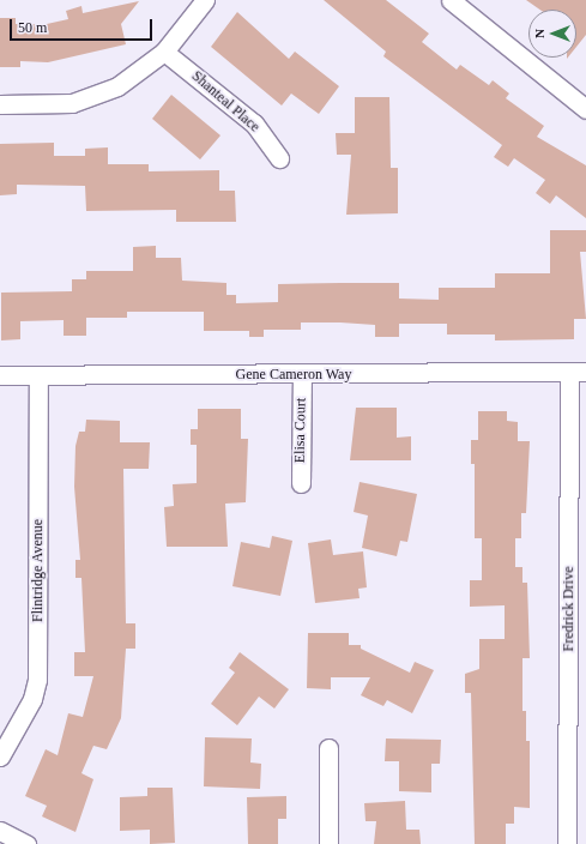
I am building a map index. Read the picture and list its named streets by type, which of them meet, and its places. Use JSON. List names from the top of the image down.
{
  "streets": {
    "street": [
      "Shanteal Place",
      "Gene Cameron Way",
      "Elisa Court",
      "Flintridge Avenue",
      "Fredrick Drive"
    ]
  },
  "crossings": [
    ["Gene Cameron Way", "Elisa Court"],
    ["Gene Cameron Way", "Flintridge Avenue"],
    ["Gene Cameron Way", "Fredrick Drive"]
  ],
  "scale_bar": "50 m",
  "north": "left"
}
